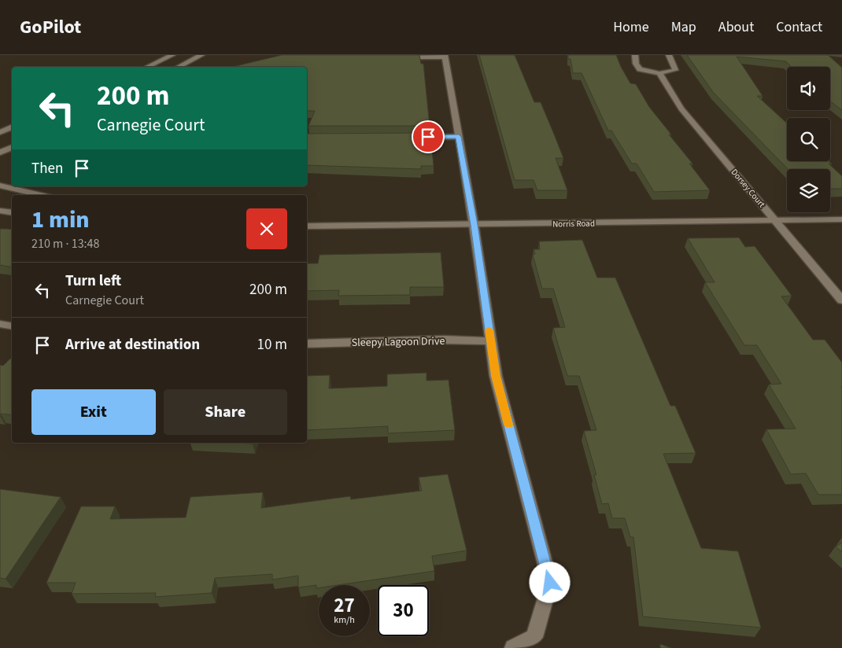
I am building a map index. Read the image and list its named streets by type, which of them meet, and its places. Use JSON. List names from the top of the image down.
{
  "streets": {
    "street": ["Dorsey Court", "Norris Road", "Sleepy Lagoon Drive"]
  },
  "crossings": [
    ["Dorsey Court", "Norris Road"]
  ],
  "page": {
    "header": "GoPilot",
    "nav": [
      "Home",
      "Map",
      "About",
      "Contact"
    ],
    "turn": ["200 m", "Carnegie Court"],
    "then": "Then",
    "heading": ["1 min", "210 m · 13:48"],
    "list": [
      {
        "name": "Turn left",
        "note": "Carnegie Court",
        "value": "200 m"
      },
      {
        "name": "Arrive at destination",
        "value": "10 m"
      }
    ],
    "buttons": ["Exit", "Share"],
    "speed": "27 km/h",
    "limit": "30"
  }
}
